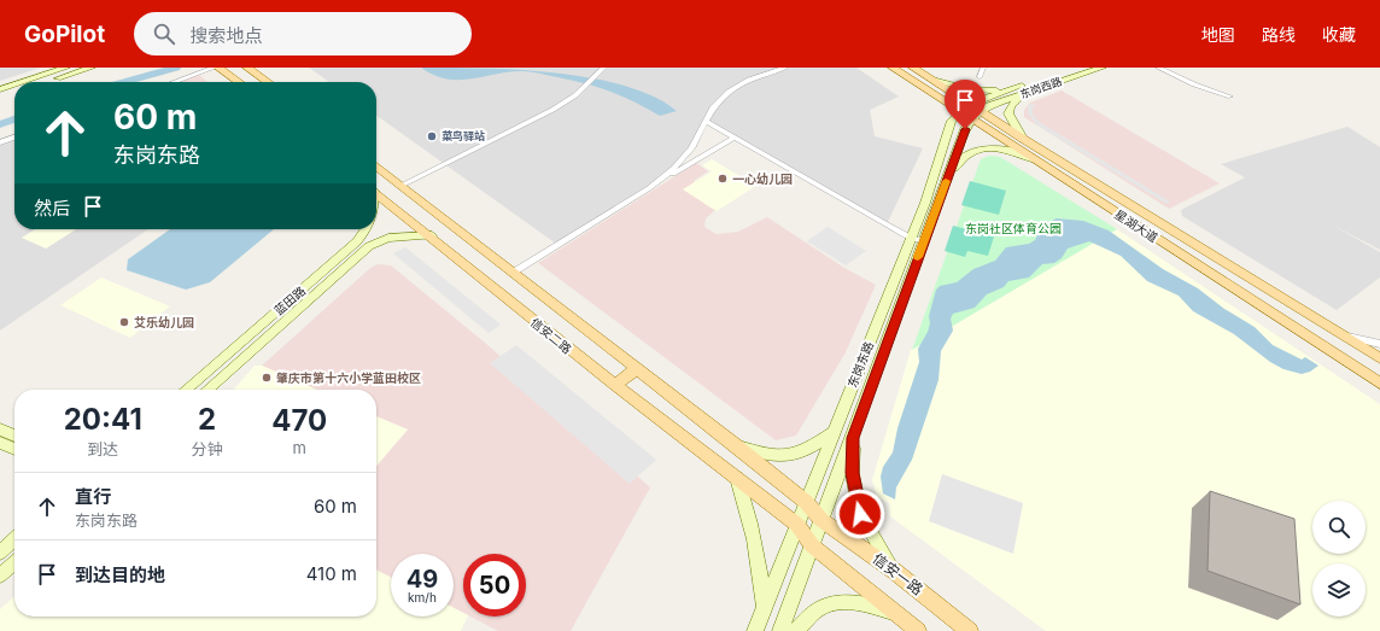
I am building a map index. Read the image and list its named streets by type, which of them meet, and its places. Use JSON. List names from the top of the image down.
{
  "streets": {
    "main road": [
      "东岗西路",
      "星湖大道",
      "蓝田路",
      "信安二路",
      "东岗东路",
      "信安一路"
    ]
  },
  "crossings": [
    ["东岗西路", "星湖大道"],
    ["东岗西路", "东岗东路"],
    ["星湖大道", "东岗东路"],
    ["蓝田路", "信安二路"],
    ["信安二路", "信安一路"],
    ["东岗东路", "信安一路"]
  ],
  "parks": ["东岗社区体育公园"],
  "places": [
    "菜鸟驿站",
    "一心幼儿园",
    "艾乐幼儿园",
    "肇庆市第十六小学蓝田校区"
  ],
  "page": {
    "header": "GoPilot",
    "search": "搜索地点",
    "nav": ["地图", "路线", "收藏"],
    "turn": ["60 m", "东岗东路"],
    "then": "然后",
    "eta": [
      "20:41",
      "到达",
      "2",
      "分钟",
      "470",
      "m"
    ],
    "list": [
      {
        "name": "直行",
        "note": "东岗东路",
        "value": "60 m"
      },
      {
        "name": "到达目的地",
        "value": "410 m"
      }
    ],
    "speed": "49 km/h",
    "limit": "50"
  }
}
